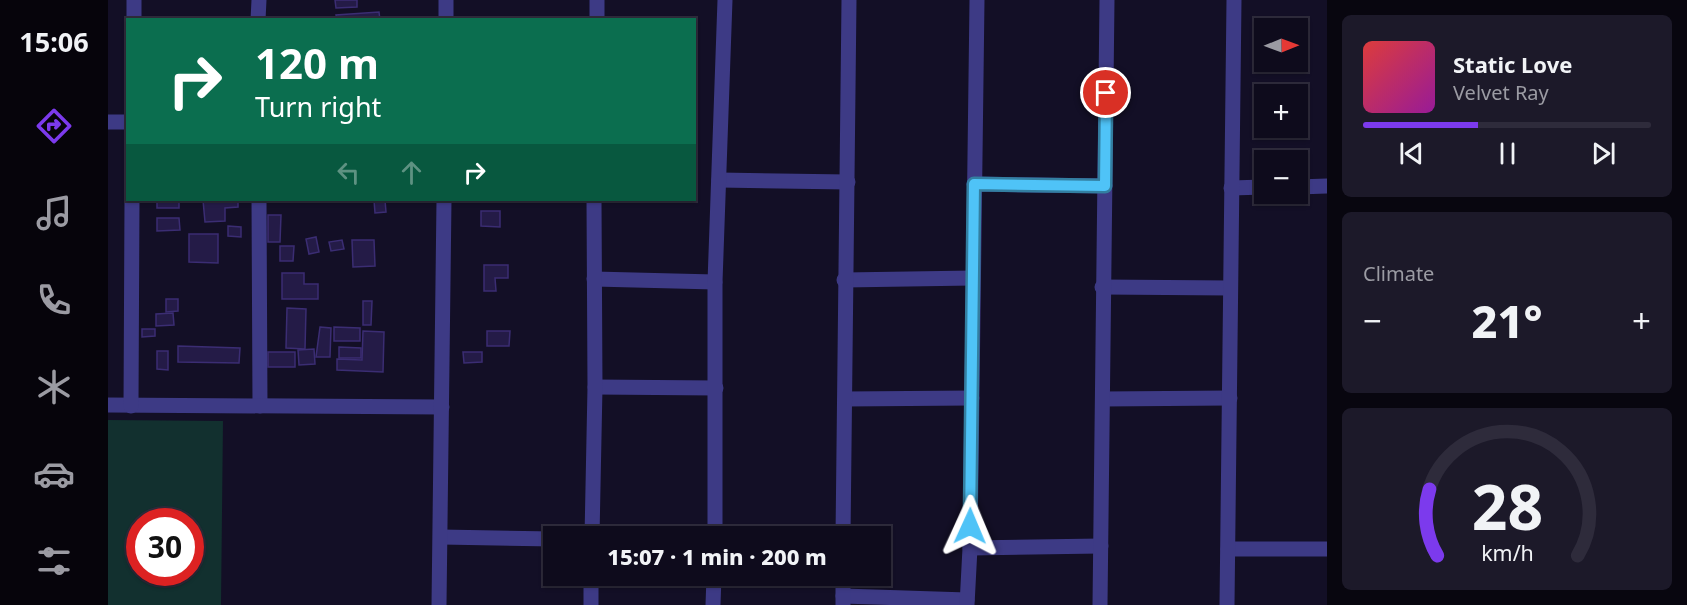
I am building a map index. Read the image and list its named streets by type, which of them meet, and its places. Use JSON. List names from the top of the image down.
{
  "north": "right",
  "page": {
    "tabs": "15:06",
    "map_buttons": ["+", "−"],
    "turn": ["120 m", "Turn right"],
    "song": ["Static Love", "Velvet Ray"],
    "tile": "Climate",
    "heat": ["−", "21°", "+"],
    "limit": "30",
    "trip": "15:07 · 1 min · 200 m",
    "gauge": ["28", "km/h"]
  }
}
